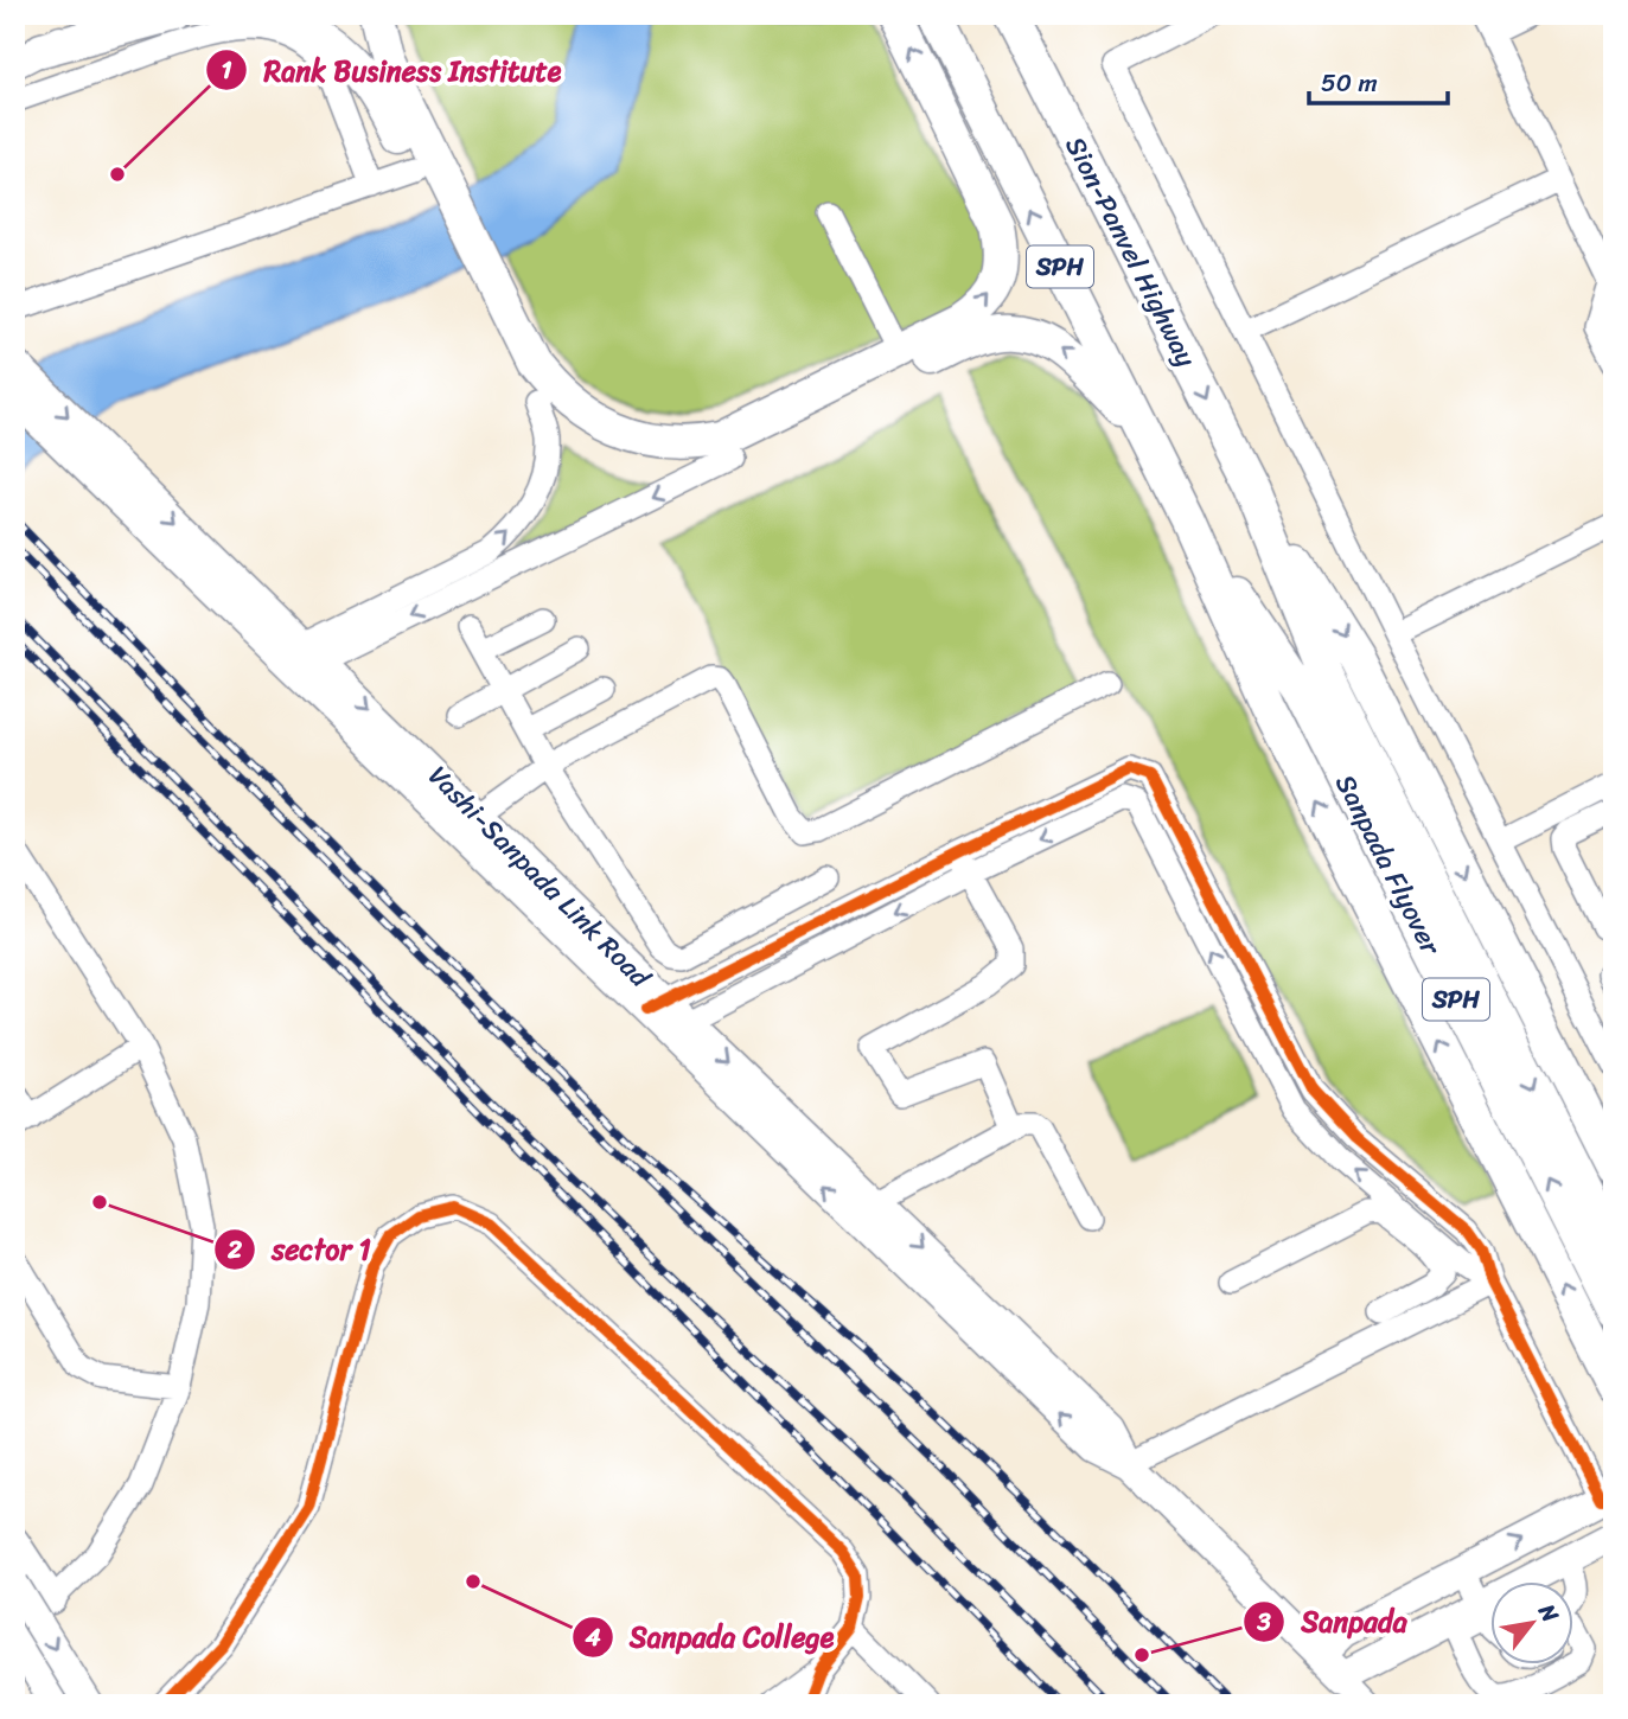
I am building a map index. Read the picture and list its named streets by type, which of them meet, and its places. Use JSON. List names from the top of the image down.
{
  "streets": {
    "highway": ["Sion-Panvel Highway", "SPH", "Sanpada Flyover"],
    "main road": ["Vashi-Sanpada Link Road"]
  },
  "crossings": [
    ["Sion-Panvel Highway", "Sanpada Flyover"],
    ["SPH", "Sanpada Flyover"]
  ],
  "places": [
    "Rank Business Institute",
    "sector 1",
    "Sanpada College",
    "Sanpada"
  ],
  "scale_bar": "50 m",
  "north": "top right"
}
